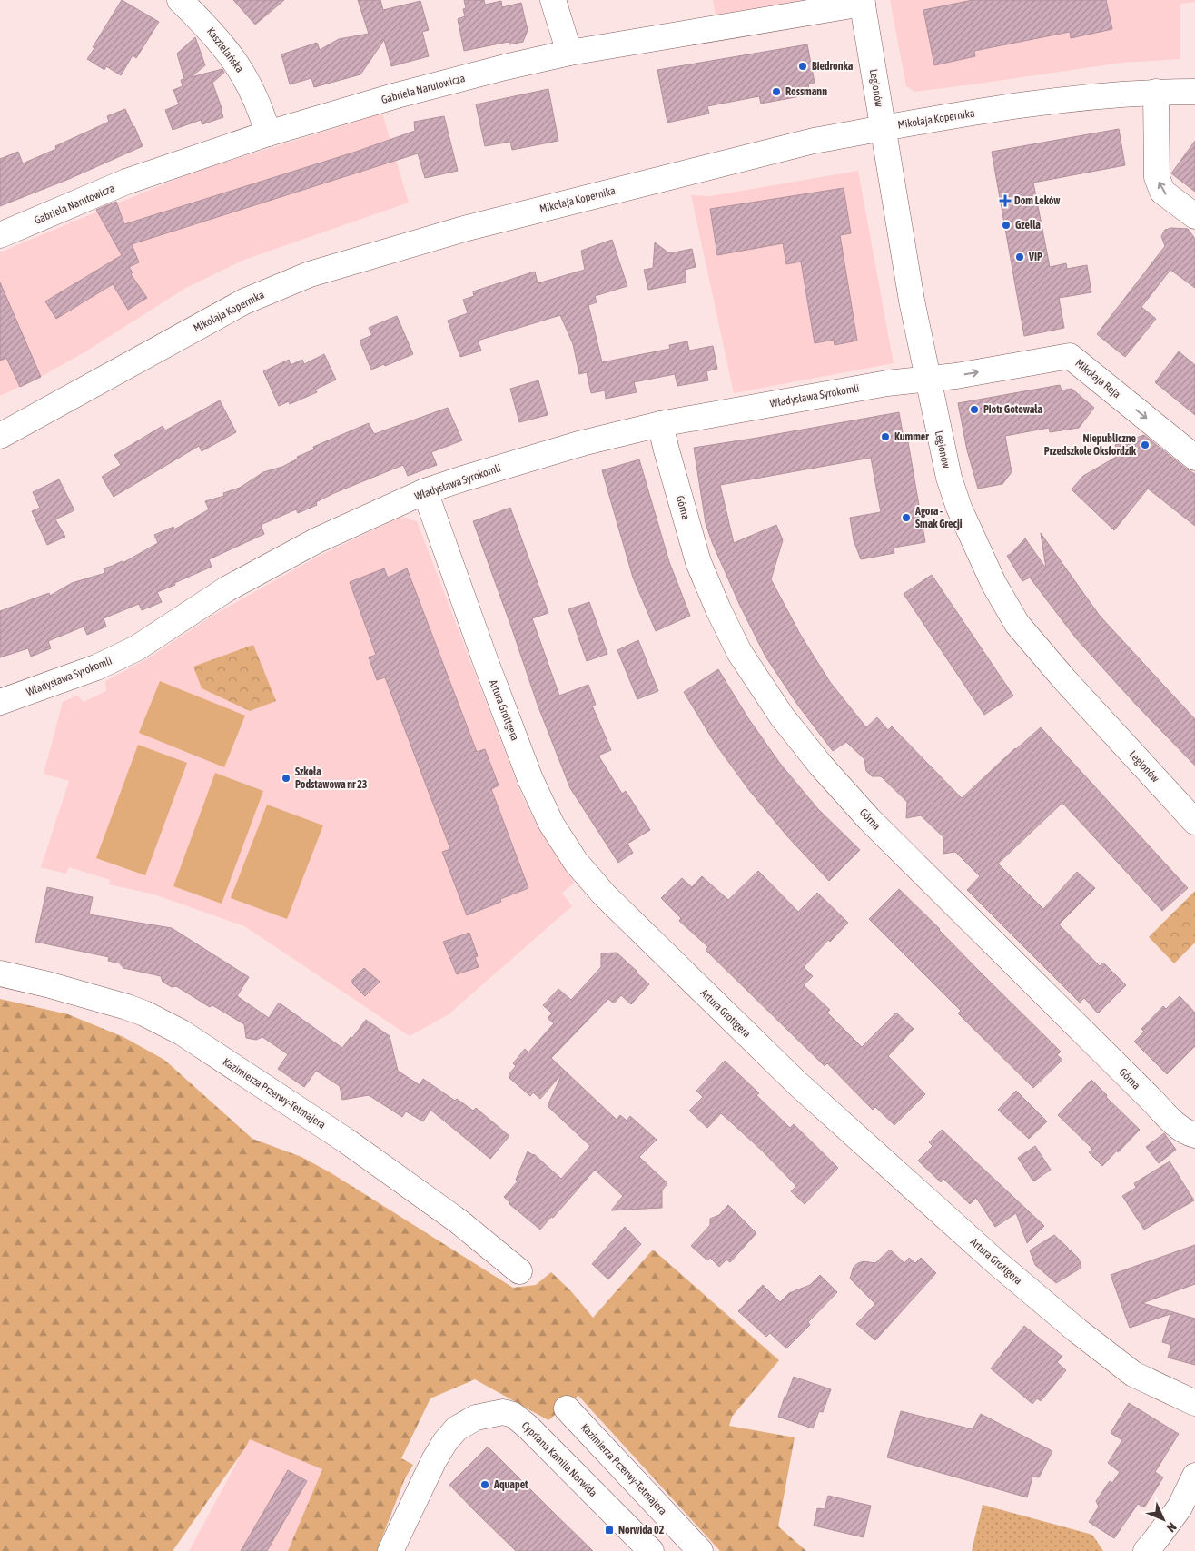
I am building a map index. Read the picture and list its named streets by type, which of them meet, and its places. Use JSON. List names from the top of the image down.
{
  "streets": {
    "street": [
      "Kasztelańska",
      "Legionów",
      "Gabriela Narutowicza",
      "Mikołaja Kopernika",
      "Mikołaja Reja",
      "Władysława Syrokomli",
      "Górna",
      "Artura Grottgera",
      "Kazimierza Przerwy-Tetmajera",
      "Cypriana Kamila Norwida"
    ]
  },
  "crossings": [
    ["Kasztelańska", "Gabriela Narutowicza"],
    ["Legionów", "Gabriela Narutowicza"],
    ["Legionów", "Mikołaja Kopernika"],
    ["Legionów", "Mikołaja Reja"],
    ["Legionów", "Władysława Syrokomli"],
    ["Mikołaja Reja", "Władysława Syrokomli"],
    ["Władysława Syrokomli", "Górna"],
    ["Władysława Syrokomli", "Artura Grottgera"]
  ],
  "one_way": ["Mikołaja Reja"],
  "places": {
    "other": [
      "Biedronka",
      "Rossmann",
      "Gzella",
      "VIP",
      "Piotr Gotowała",
      "Kummer",
      "Niepubliczne Przedszkole Oksfordzik",
      "Agora - Smak Grecji",
      "Szkoła Podstawowa nr 23",
      "Aquapet"
    ],
    "health": ["Dom Leków"],
    "transit": ["Norwida 02"]
  },
  "north": "bottom right"
}
